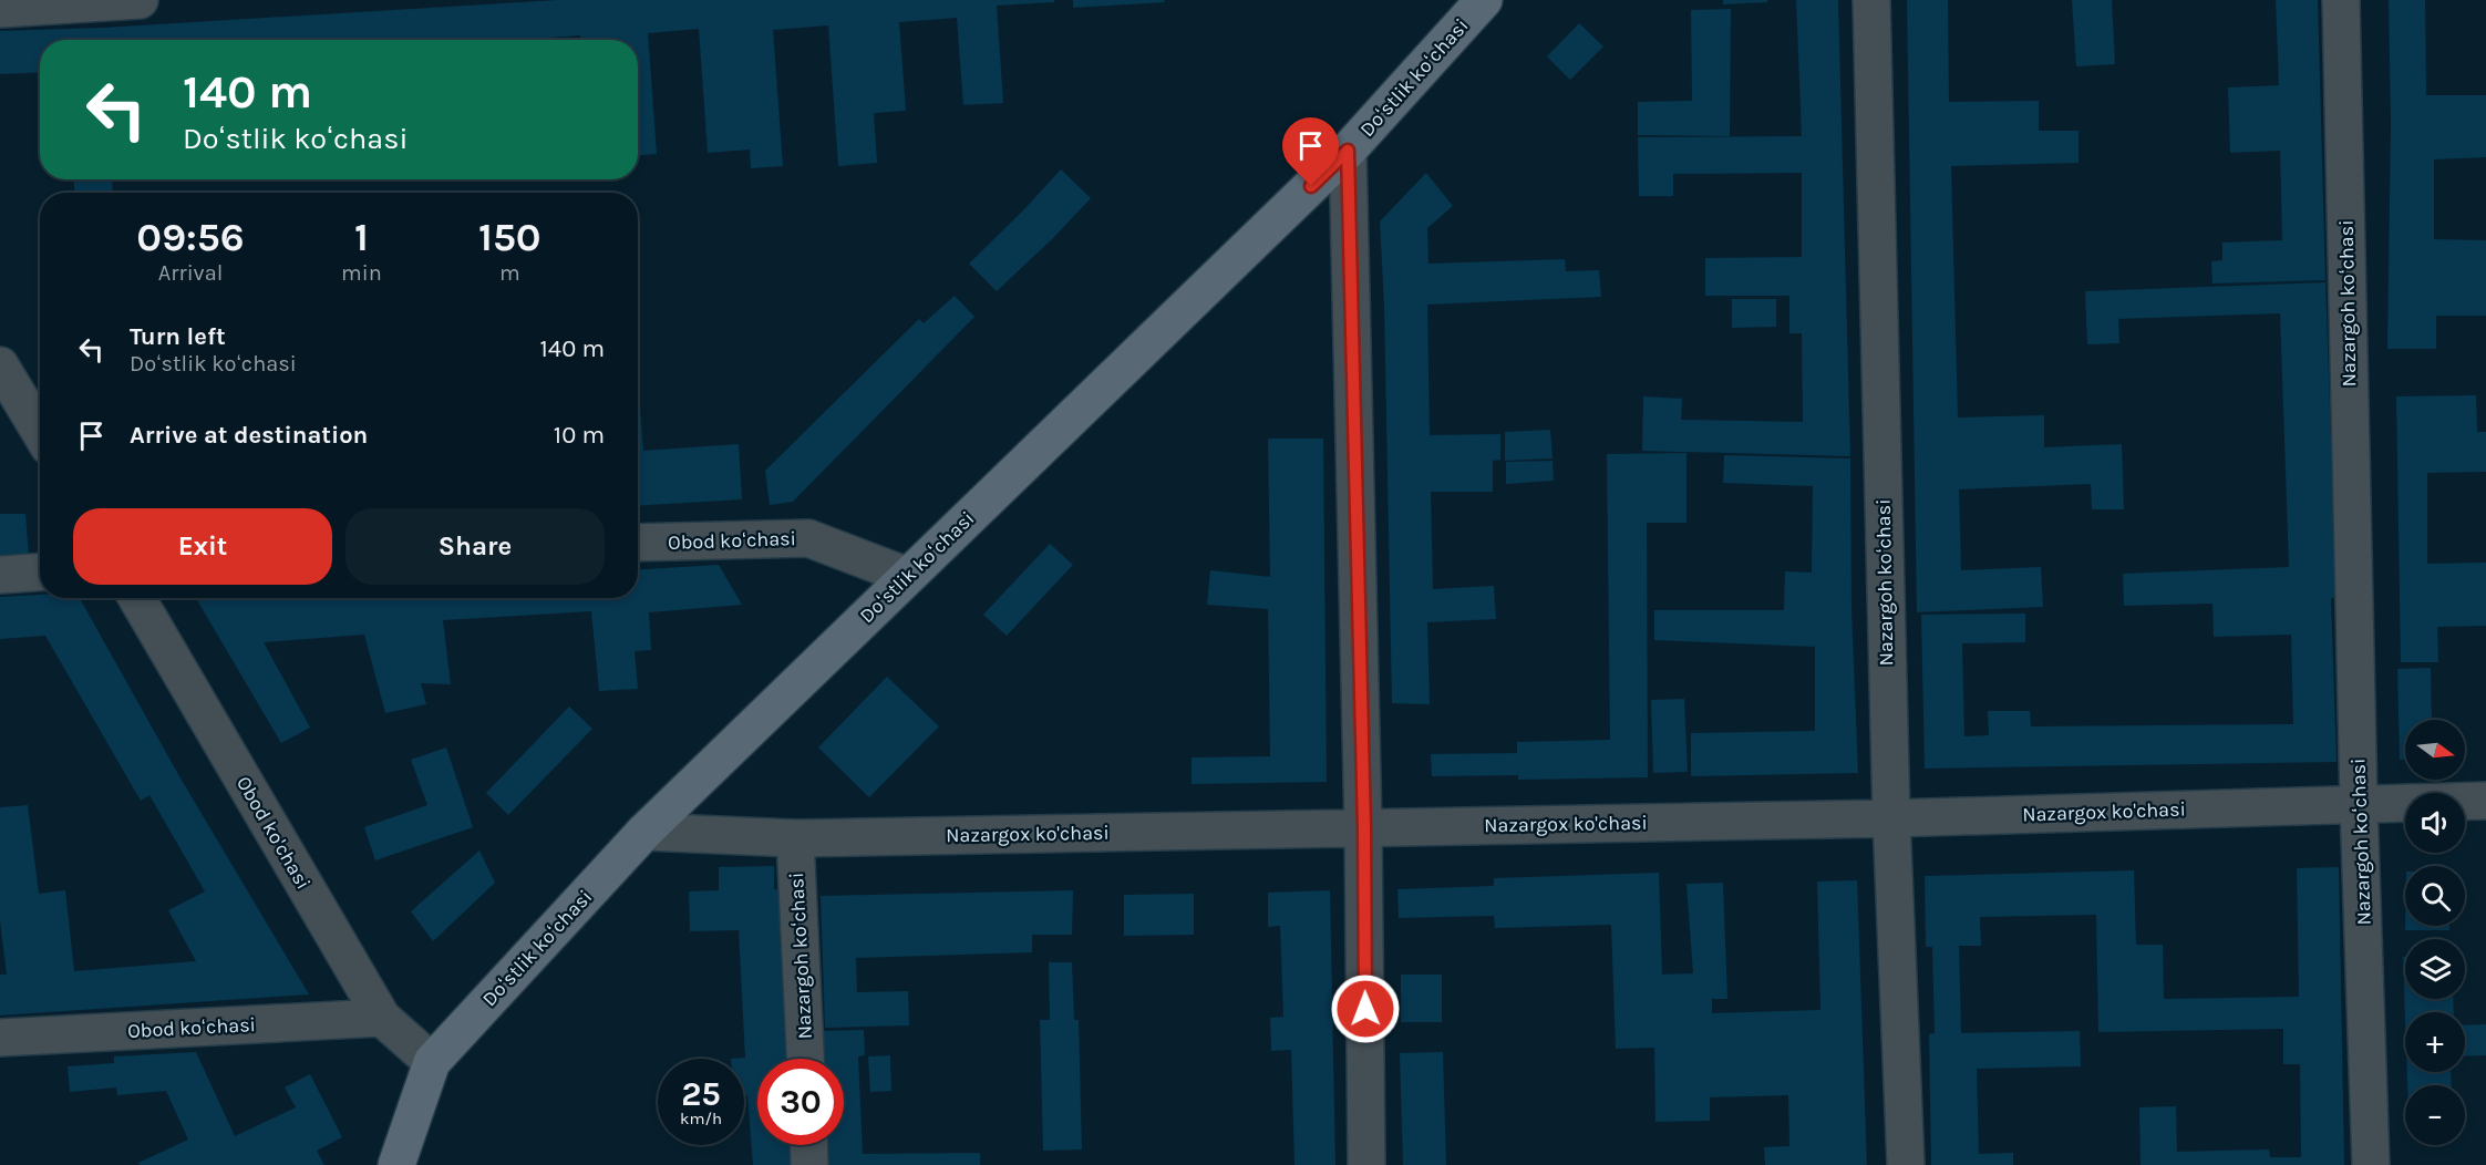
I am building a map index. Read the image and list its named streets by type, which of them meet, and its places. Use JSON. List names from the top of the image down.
{
  "streets": {
    "street": [
      "Doʻstlik koʻchasi",
      "Nazargoh koʻchasi",
      "Obod koʻchasi",
      "Nazargox ko'chasi",
      "Obod ko'chasi"
    ]
  },
  "crossings": [
    ["Doʻstlik koʻchasi", "Obod koʻchasi"],
    ["Doʻstlik koʻchasi", "Nazargox ko'chasi"],
    ["Doʻstlik koʻchasi", "Obod ko'chasi"],
    ["Nazargoh koʻchasi", "Nazargox ko'chasi"],
    ["Obod koʻchasi", "Obod ko'chasi"]
  ],
  "north": "right",
  "page": {
    "turn": ["140 m", "Doʻstlik koʻchasi"],
    "eta": [
      "09:56",
      "Arrival",
      "1",
      "min",
      "150",
      "m"
    ],
    "list": [
      {
        "name": "Turn left",
        "note": "Doʻstlik koʻchasi",
        "value": "140 m"
      },
      {
        "name": "Arrive at destination",
        "value": "10 m"
      }
    ],
    "buttons": ["Exit", "Share"],
    "map_buttons": ["+", "−"],
    "speed": "25 km/h",
    "limit": "30"
  }
}
